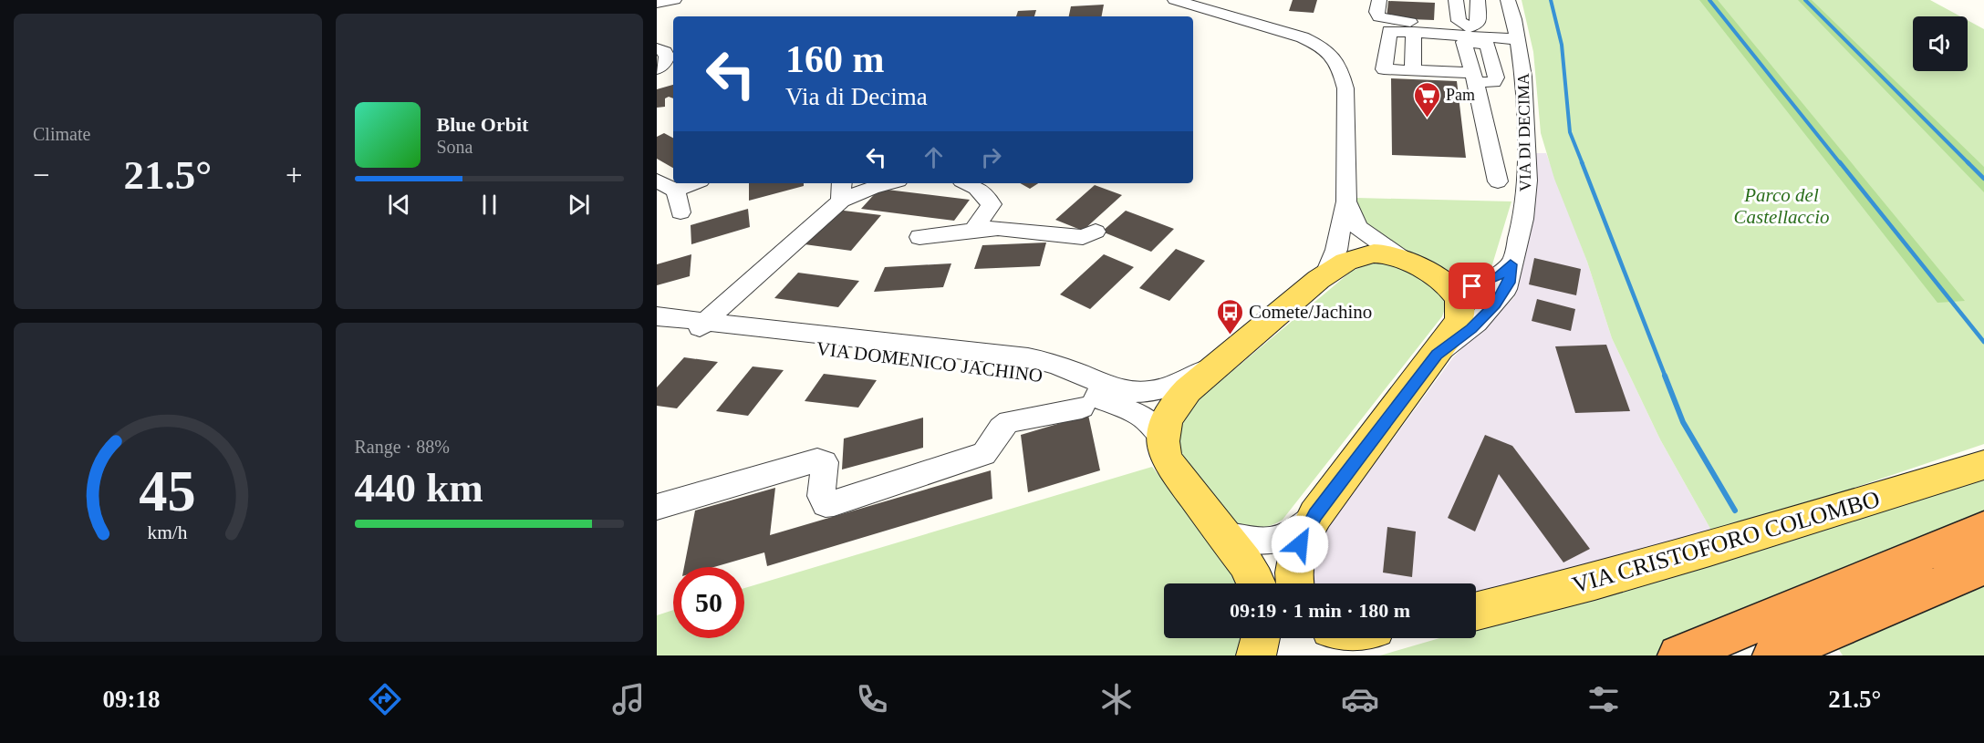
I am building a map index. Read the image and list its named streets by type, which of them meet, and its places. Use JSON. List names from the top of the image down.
{
  "streets": {
    "main road": ["VIA DI DECIMA", "VIA CRISTOFORO COLOMBO"],
    "street": ["VIA DOMENICO JACHINO"]
  },
  "parks": ["Parco del Castellaccio"],
  "places": {
    "supermarket": ["Pam"],
    "bus stop": ["Comete/Jachino"]
  },
  "page": {
    "tile": [
      "Climate",
      ["Range · 88%", "440 km"]
    ],
    "turn": ["160 m", "Via di Decima"],
    "song": ["Blue Orbit", "Sona"],
    "heat": ["−", "21.5°", "+"],
    "limit": "50",
    "trip": "09:19 · 1 min · 180 m",
    "tabs": ["09:18", "21.5°"],
    "gauge": ["45", "km/h"]
  }
}
